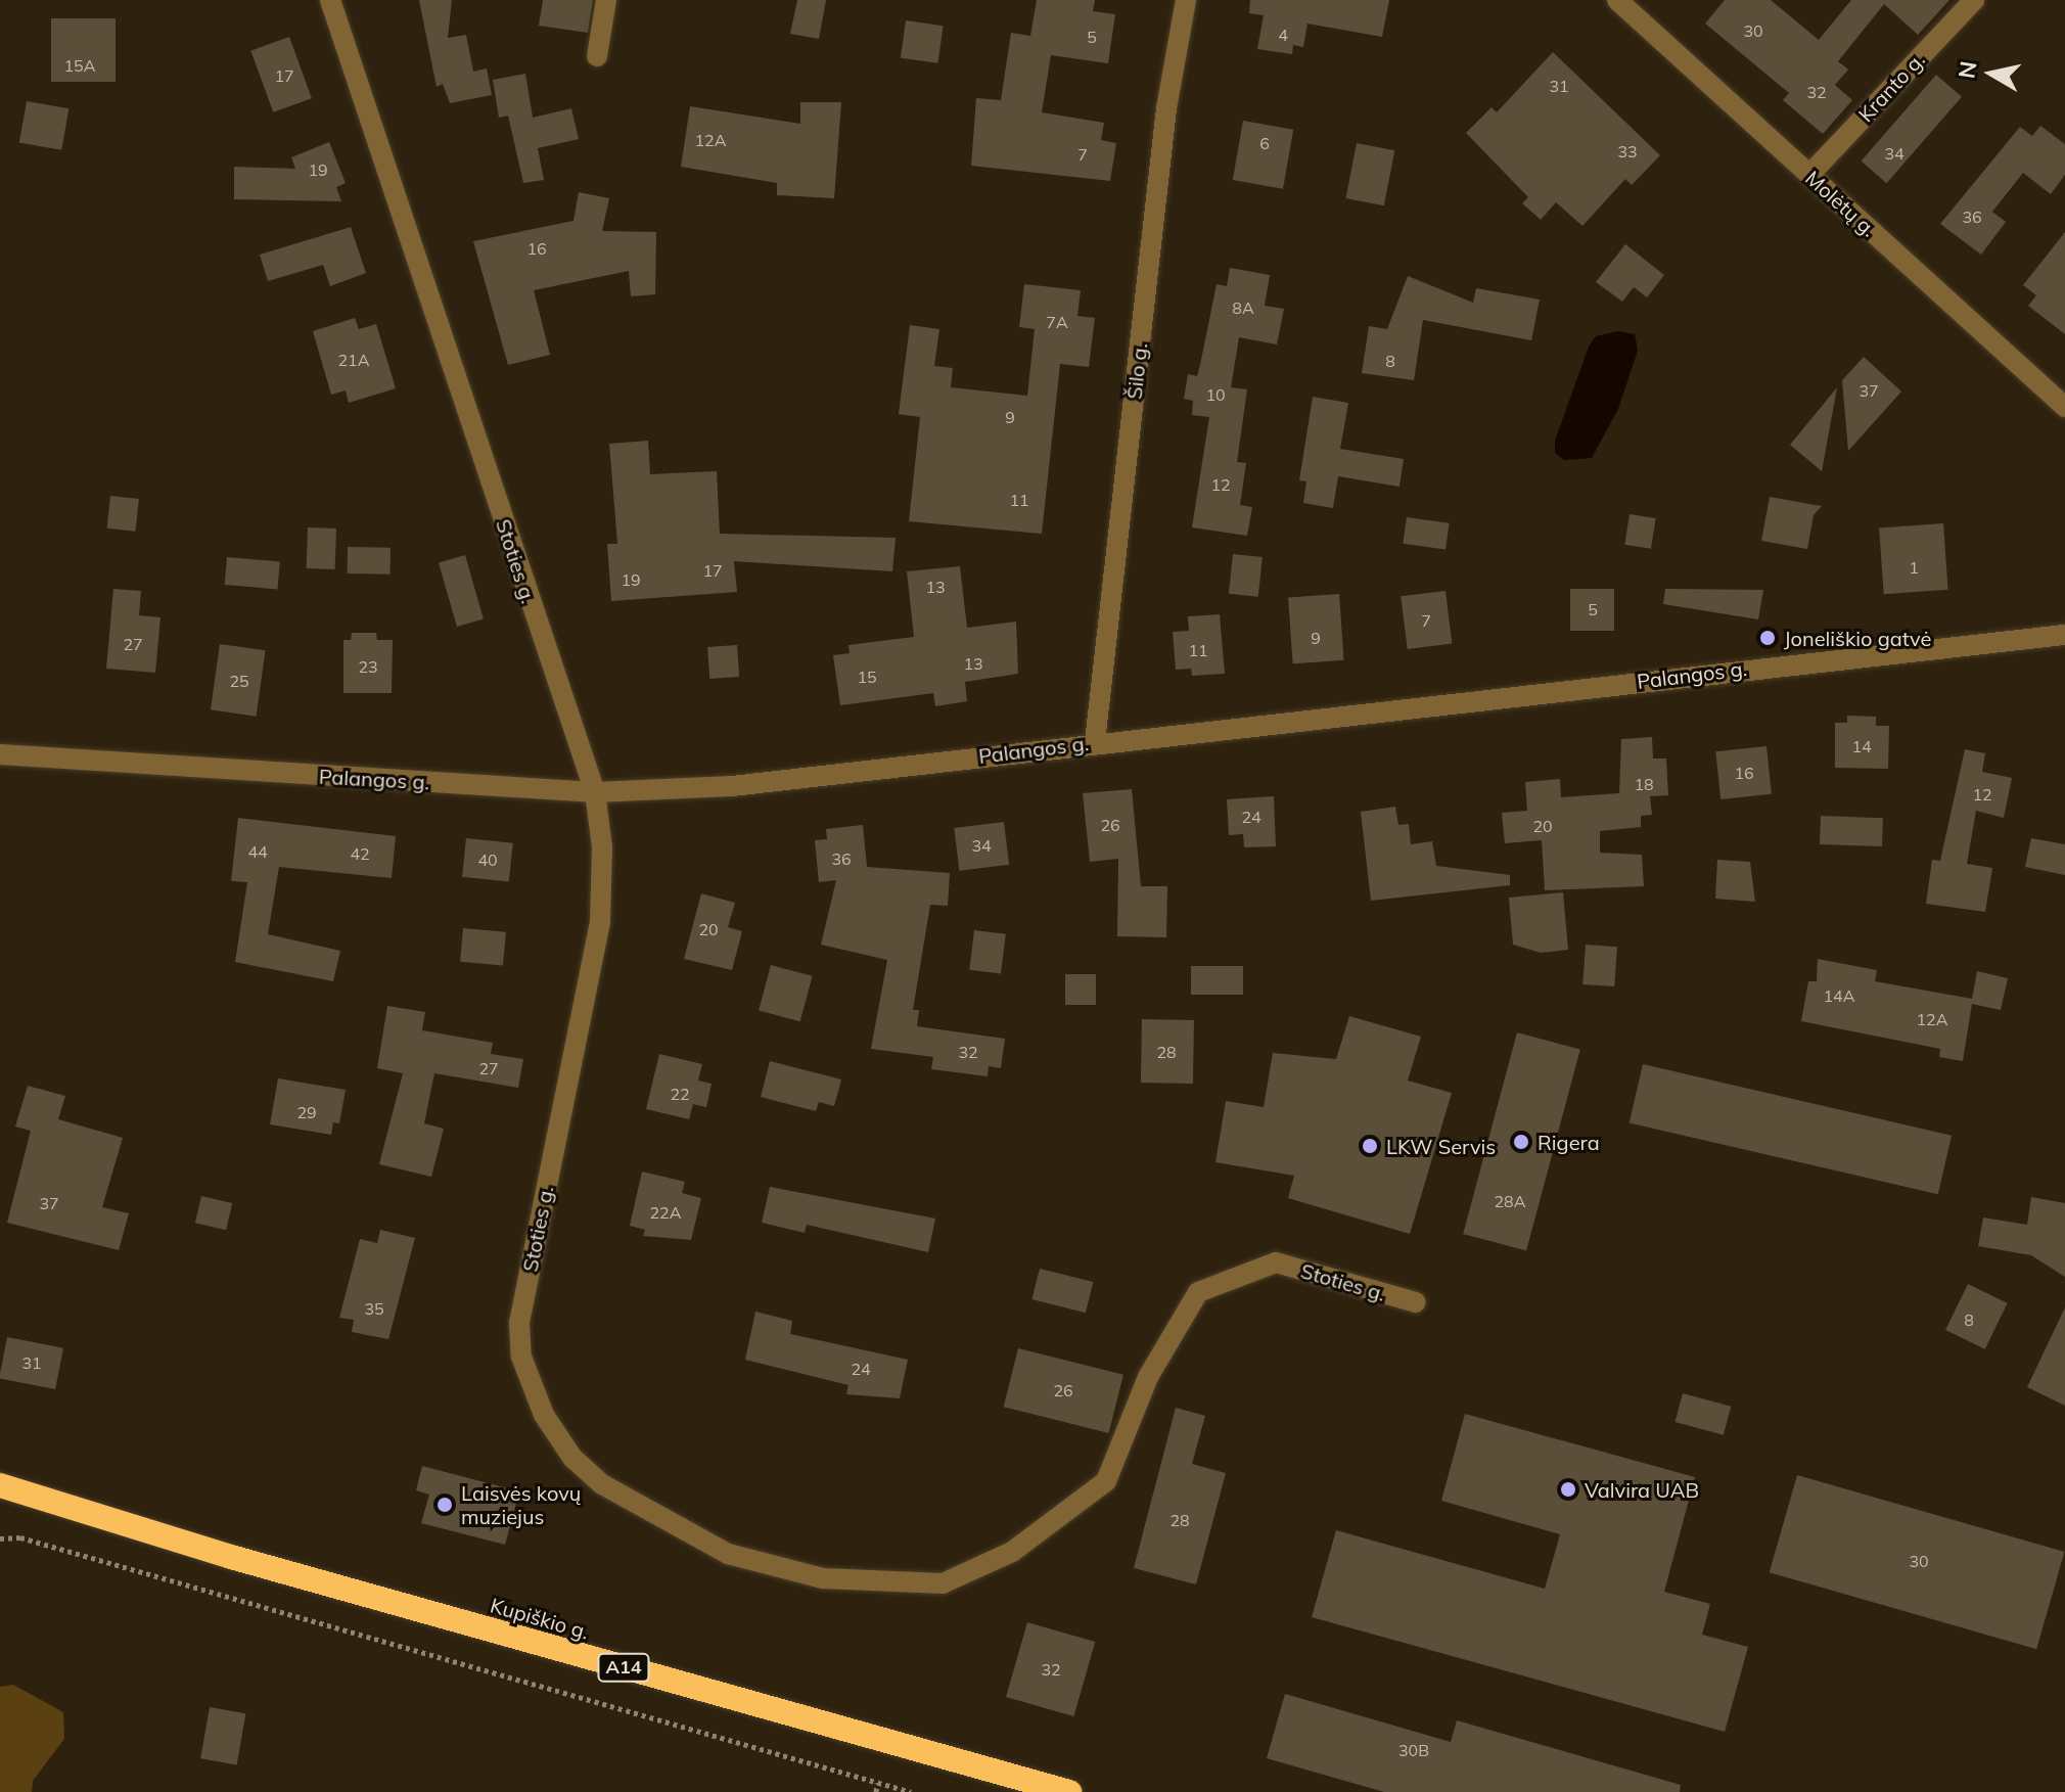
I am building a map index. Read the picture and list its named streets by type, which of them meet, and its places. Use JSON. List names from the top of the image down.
{
  "streets": {
    "highway": ["Kupiškio g.", "A14"],
    "street": [
      "Kranto g.",
      "Molėtų g.",
      "Šilo g.",
      "Stoties g.",
      "Palangos g."
    ]
  },
  "crossings": [
    ["Kranto g.", "Molėtų g."],
    ["Šilo g.", "Palangos g."],
    ["Stoties g.", "Palangos g."]
  ],
  "places": [
    "Joneliškio gatvė",
    "Rigera",
    "LKW Servis",
    "Valvira UAB",
    "Laisvės kovų muziejus"
  ],
  "house_numbers": [
    "30",
    "4",
    "5",
    "15A",
    "17",
    "31",
    "32",
    "12A",
    "6",
    "33",
    "34",
    "7",
    "19",
    "36",
    "16",
    "8A",
    "7A",
    "21A",
    "8",
    "37",
    "10",
    "9",
    "12",
    "11",
    "1",
    "17",
    "19",
    "13",
    "5",
    "7",
    "9",
    "27",
    "11",
    "13",
    "23",
    "15",
    "25",
    "14",
    "16",
    "18",
    "12",
    "24",
    "26",
    "20",
    "34",
    "44",
    "42",
    "36",
    "40",
    "20",
    "14A",
    "12A",
    "32",
    "28",
    "27",
    "22",
    "29",
    "28A",
    "37",
    "22A",
    "35",
    "8",
    "31",
    "24",
    "26",
    "28",
    "30",
    "32",
    "30B"
  ],
  "north": "left"
}
